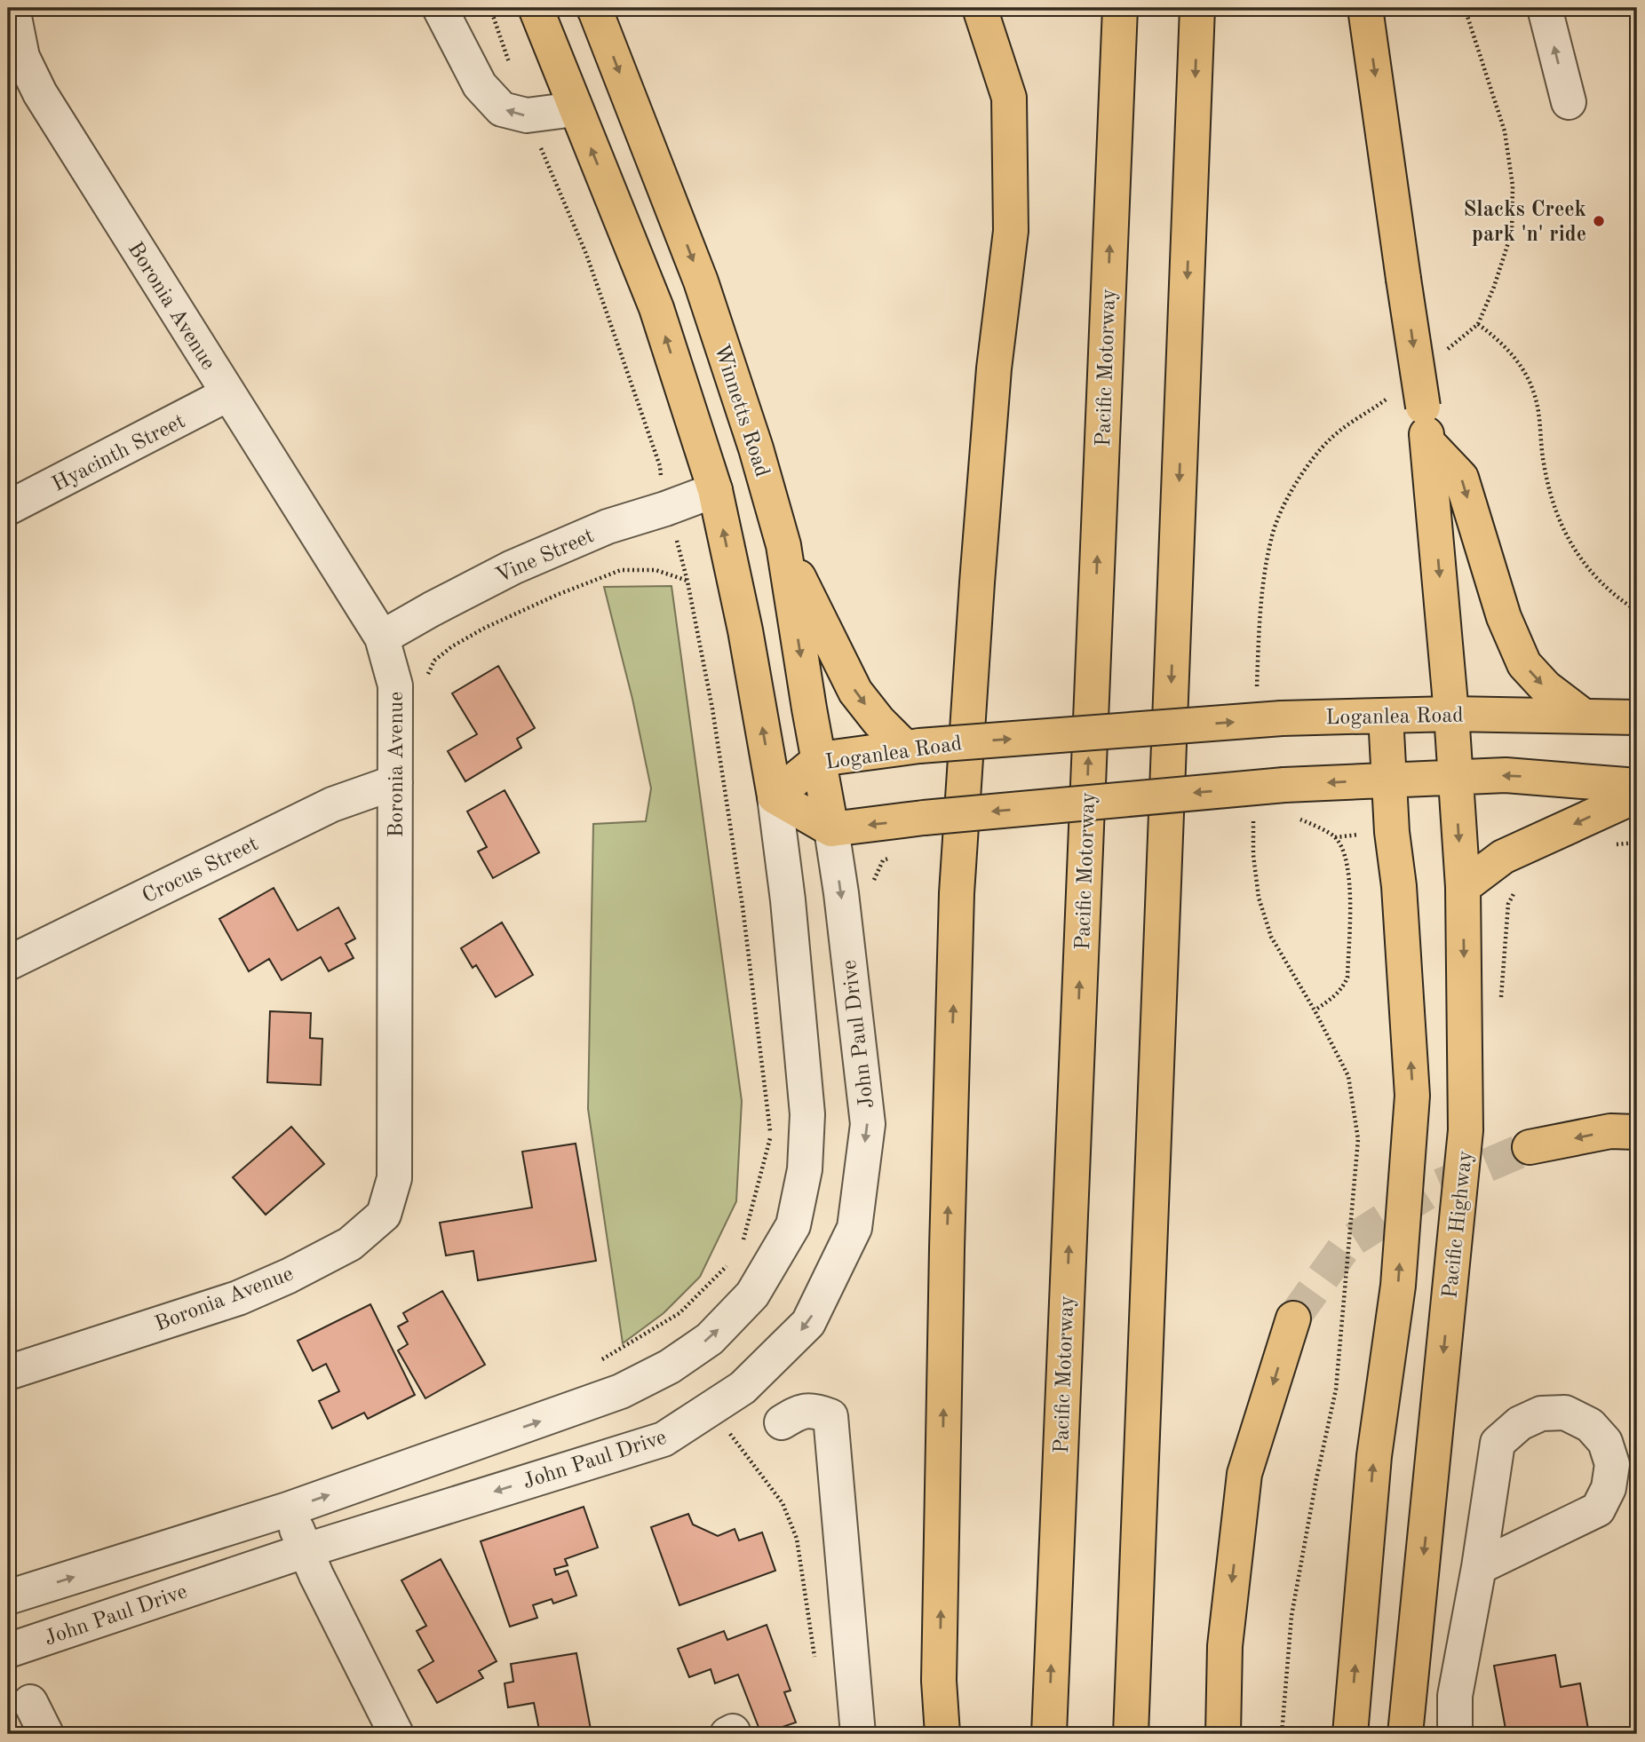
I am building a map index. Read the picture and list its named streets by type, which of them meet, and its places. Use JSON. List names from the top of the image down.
{
  "streets": {
    "main road": [
      "Pacific Motorway",
      "Winnetts Road",
      "Loganlea Road",
      "Pacific Highway"
    ],
    "street": [
      "Boronia Avenue",
      "Hyacinth Street",
      "Vine Street",
      "Crocus Street",
      "John Paul Drive"
    ]
  },
  "crossings": [
    ["Boronia Avenue", "Hyacinth Street"],
    ["Boronia Avenue", "Vine Street"],
    ["Boronia Avenue", "Crocus Street"],
    ["Winnetts Road", "Loganlea Road"],
    ["Winnetts Road", "John Paul Drive"],
    ["Loganlea Road", "Pacific Highway"]
  ],
  "one_way": ["John Paul Drive"],
  "places": ["Slacks Creek park 'n' ride"]
}
